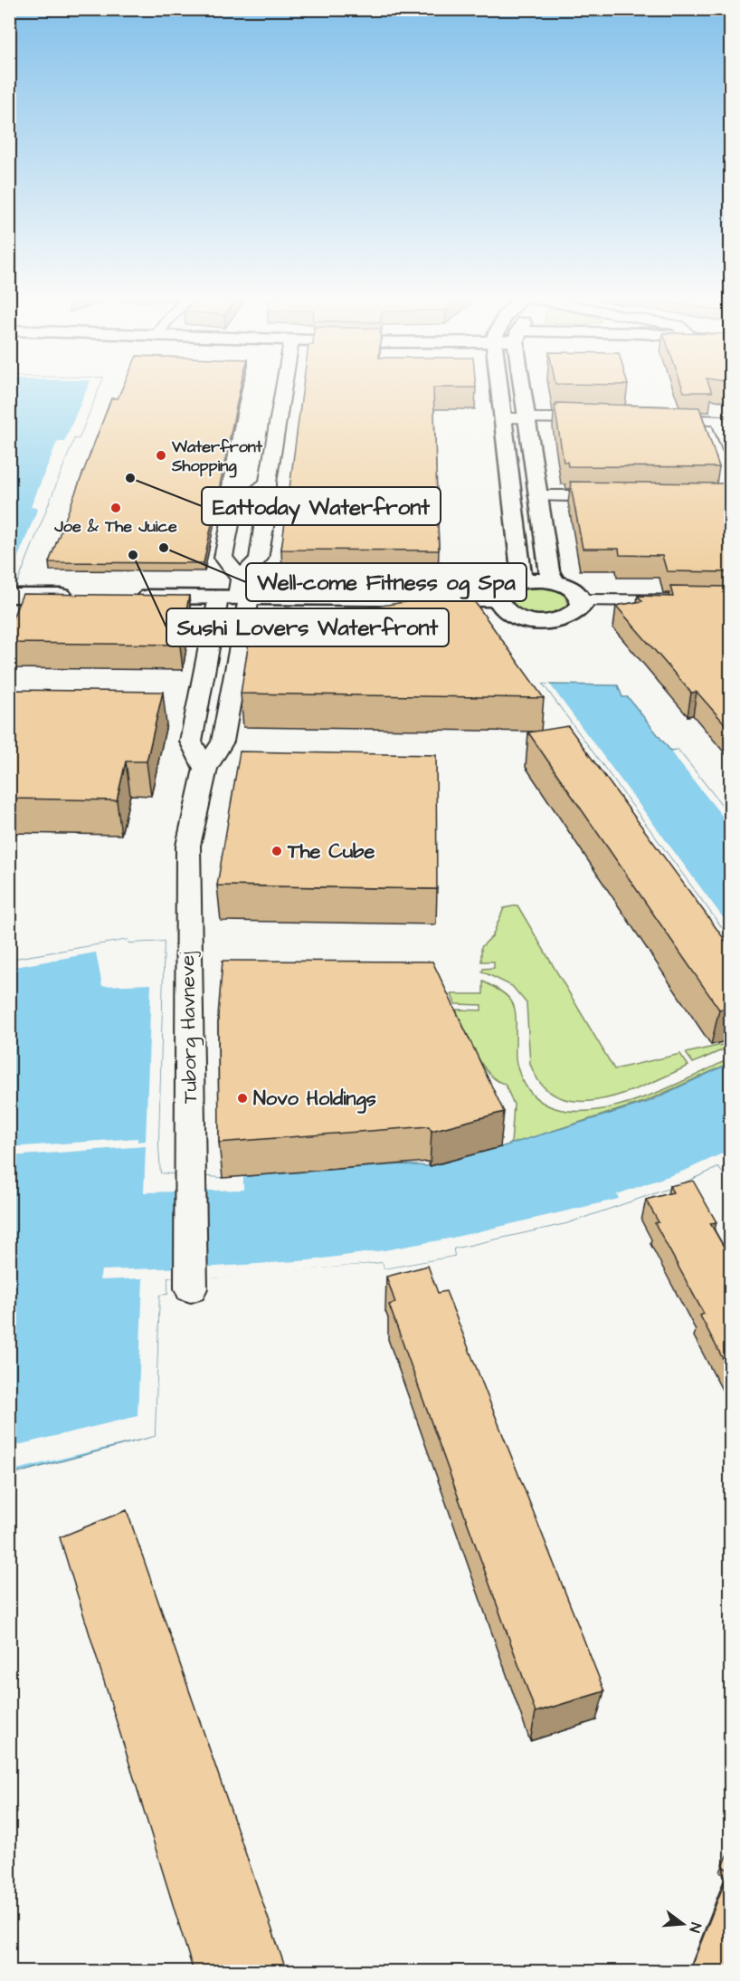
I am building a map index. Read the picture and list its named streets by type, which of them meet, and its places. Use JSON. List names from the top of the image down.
{
  "streets": {
    "street": ["Tuborg Havnevej"]
  },
  "places": [
    "Waterfront Shopping",
    "Eattoday Waterfront",
    "Joe & The Juice",
    "Well-come Fitness og Spa",
    "Sushi Lovers Waterfront",
    "The Cube",
    "Novo Holdings"
  ],
  "north": "right"
}
